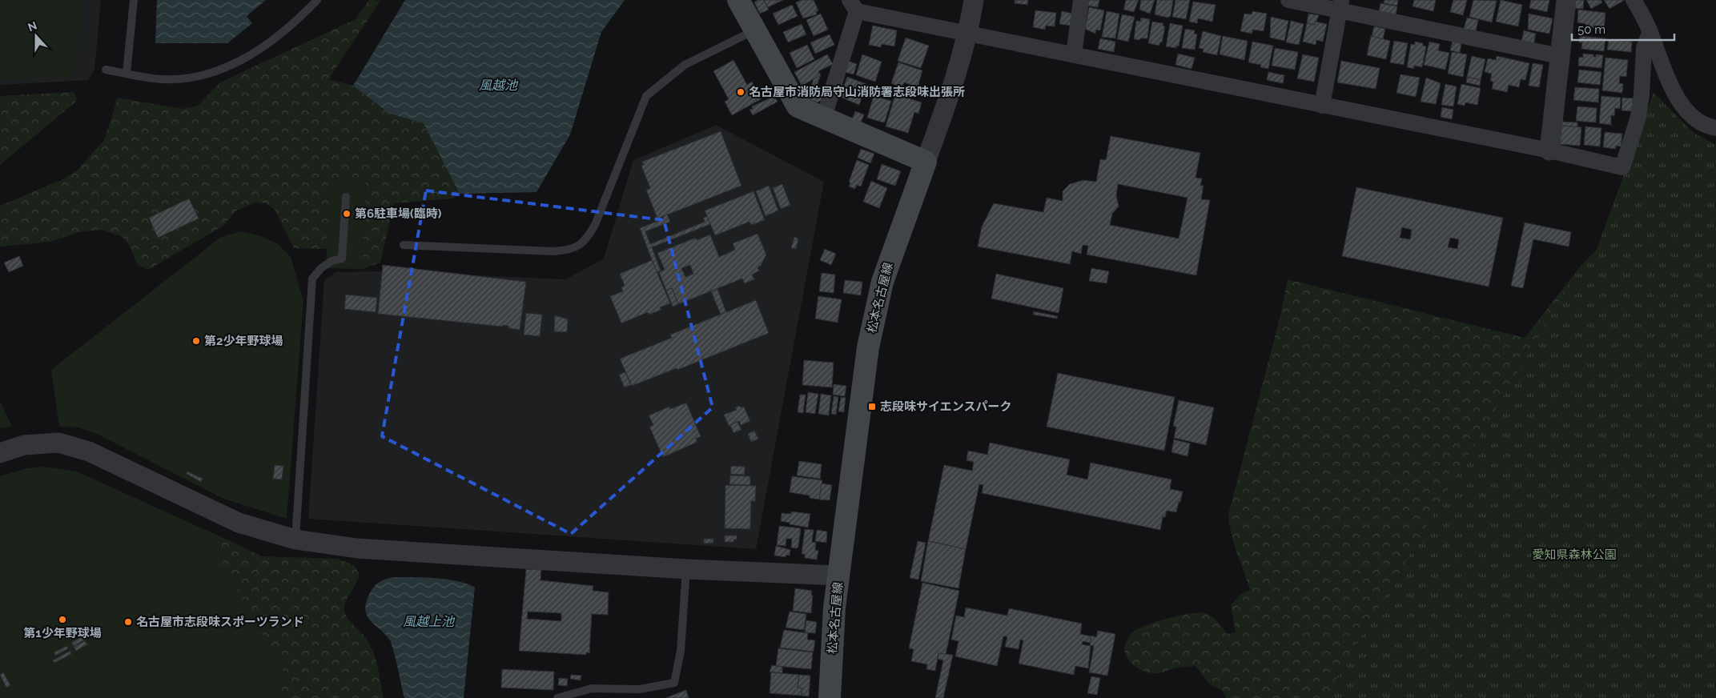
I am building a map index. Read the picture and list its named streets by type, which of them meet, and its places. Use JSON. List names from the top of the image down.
{
  "streets": {
    "main road": ["松本名古屋線"]
  },
  "water": ["風越池", "風越上池"],
  "parks": ["愛知県森林公園"],
  "places": {
    "other": [
      "名古屋市消防局守山消防署志段味出張所",
      "第6駐車場(臨時)",
      "第2少年野球場",
      "第1少年野球場",
      "名古屋市志段味スポーツランド"
    ],
    "transit": ["志段味サイエンスパーク"]
  },
  "scale_bar": "50 m",
  "north": "top"
}
